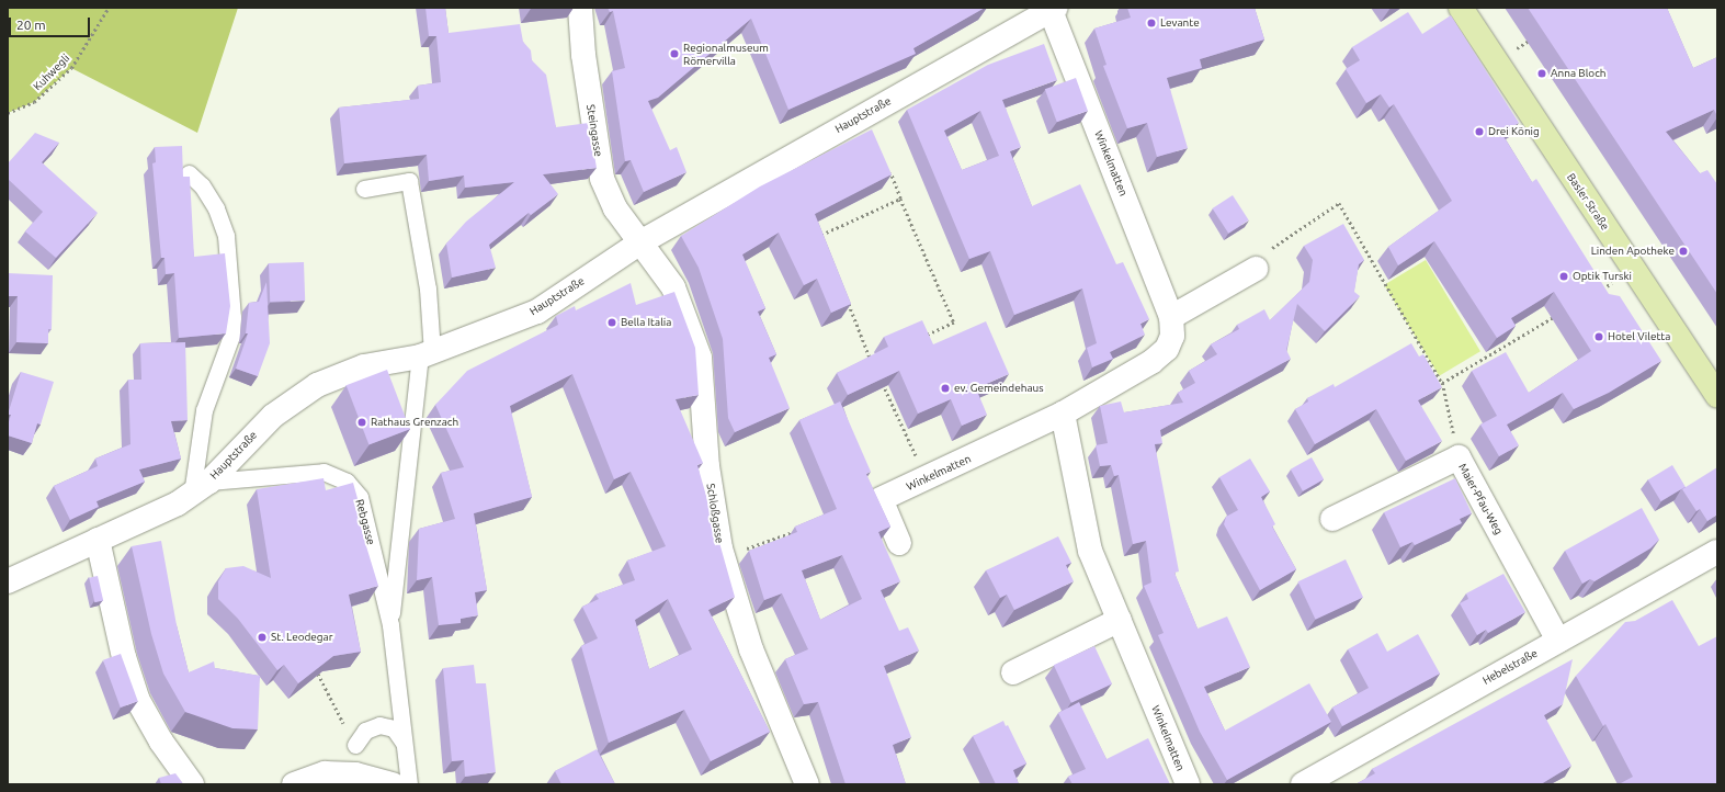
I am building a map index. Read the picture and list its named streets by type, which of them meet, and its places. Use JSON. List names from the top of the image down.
{
  "streets": {
    "main road": ["Basler Straße"],
    "street": [
      "Hauptstraße",
      "Steingasse",
      "Winkelmatten",
      "Maier-Pfau-Weg",
      "Schloßgasse",
      "Hebelstraße"
    ],
    "lane": ["Rebgasse"],
    "path": ["Kuhwegli"]
  },
  "crossings": [
    ["Hauptstraße", "Steingasse"],
    ["Hauptstraße", "Winkelmatten"],
    ["Hauptstraße", "Schloßgasse"],
    ["Hauptstraße", "Rebgasse"],
    ["Steingasse", "Schloßgasse"],
    ["Maier-Pfau-Weg", "Hebelstraße"]
  ],
  "places": [
    "Levante",
    "Regionalmuseum Römervilla",
    "Anna Bloch",
    "Drei König",
    "Linden Apotheke",
    "Optik Turski",
    "Bella Italia",
    "Hotel Viletta",
    "ev. Gemeindehaus",
    "Rathaus Grenzach",
    "St. Leodegar"
  ],
  "scale_bar": "20 m"
}
